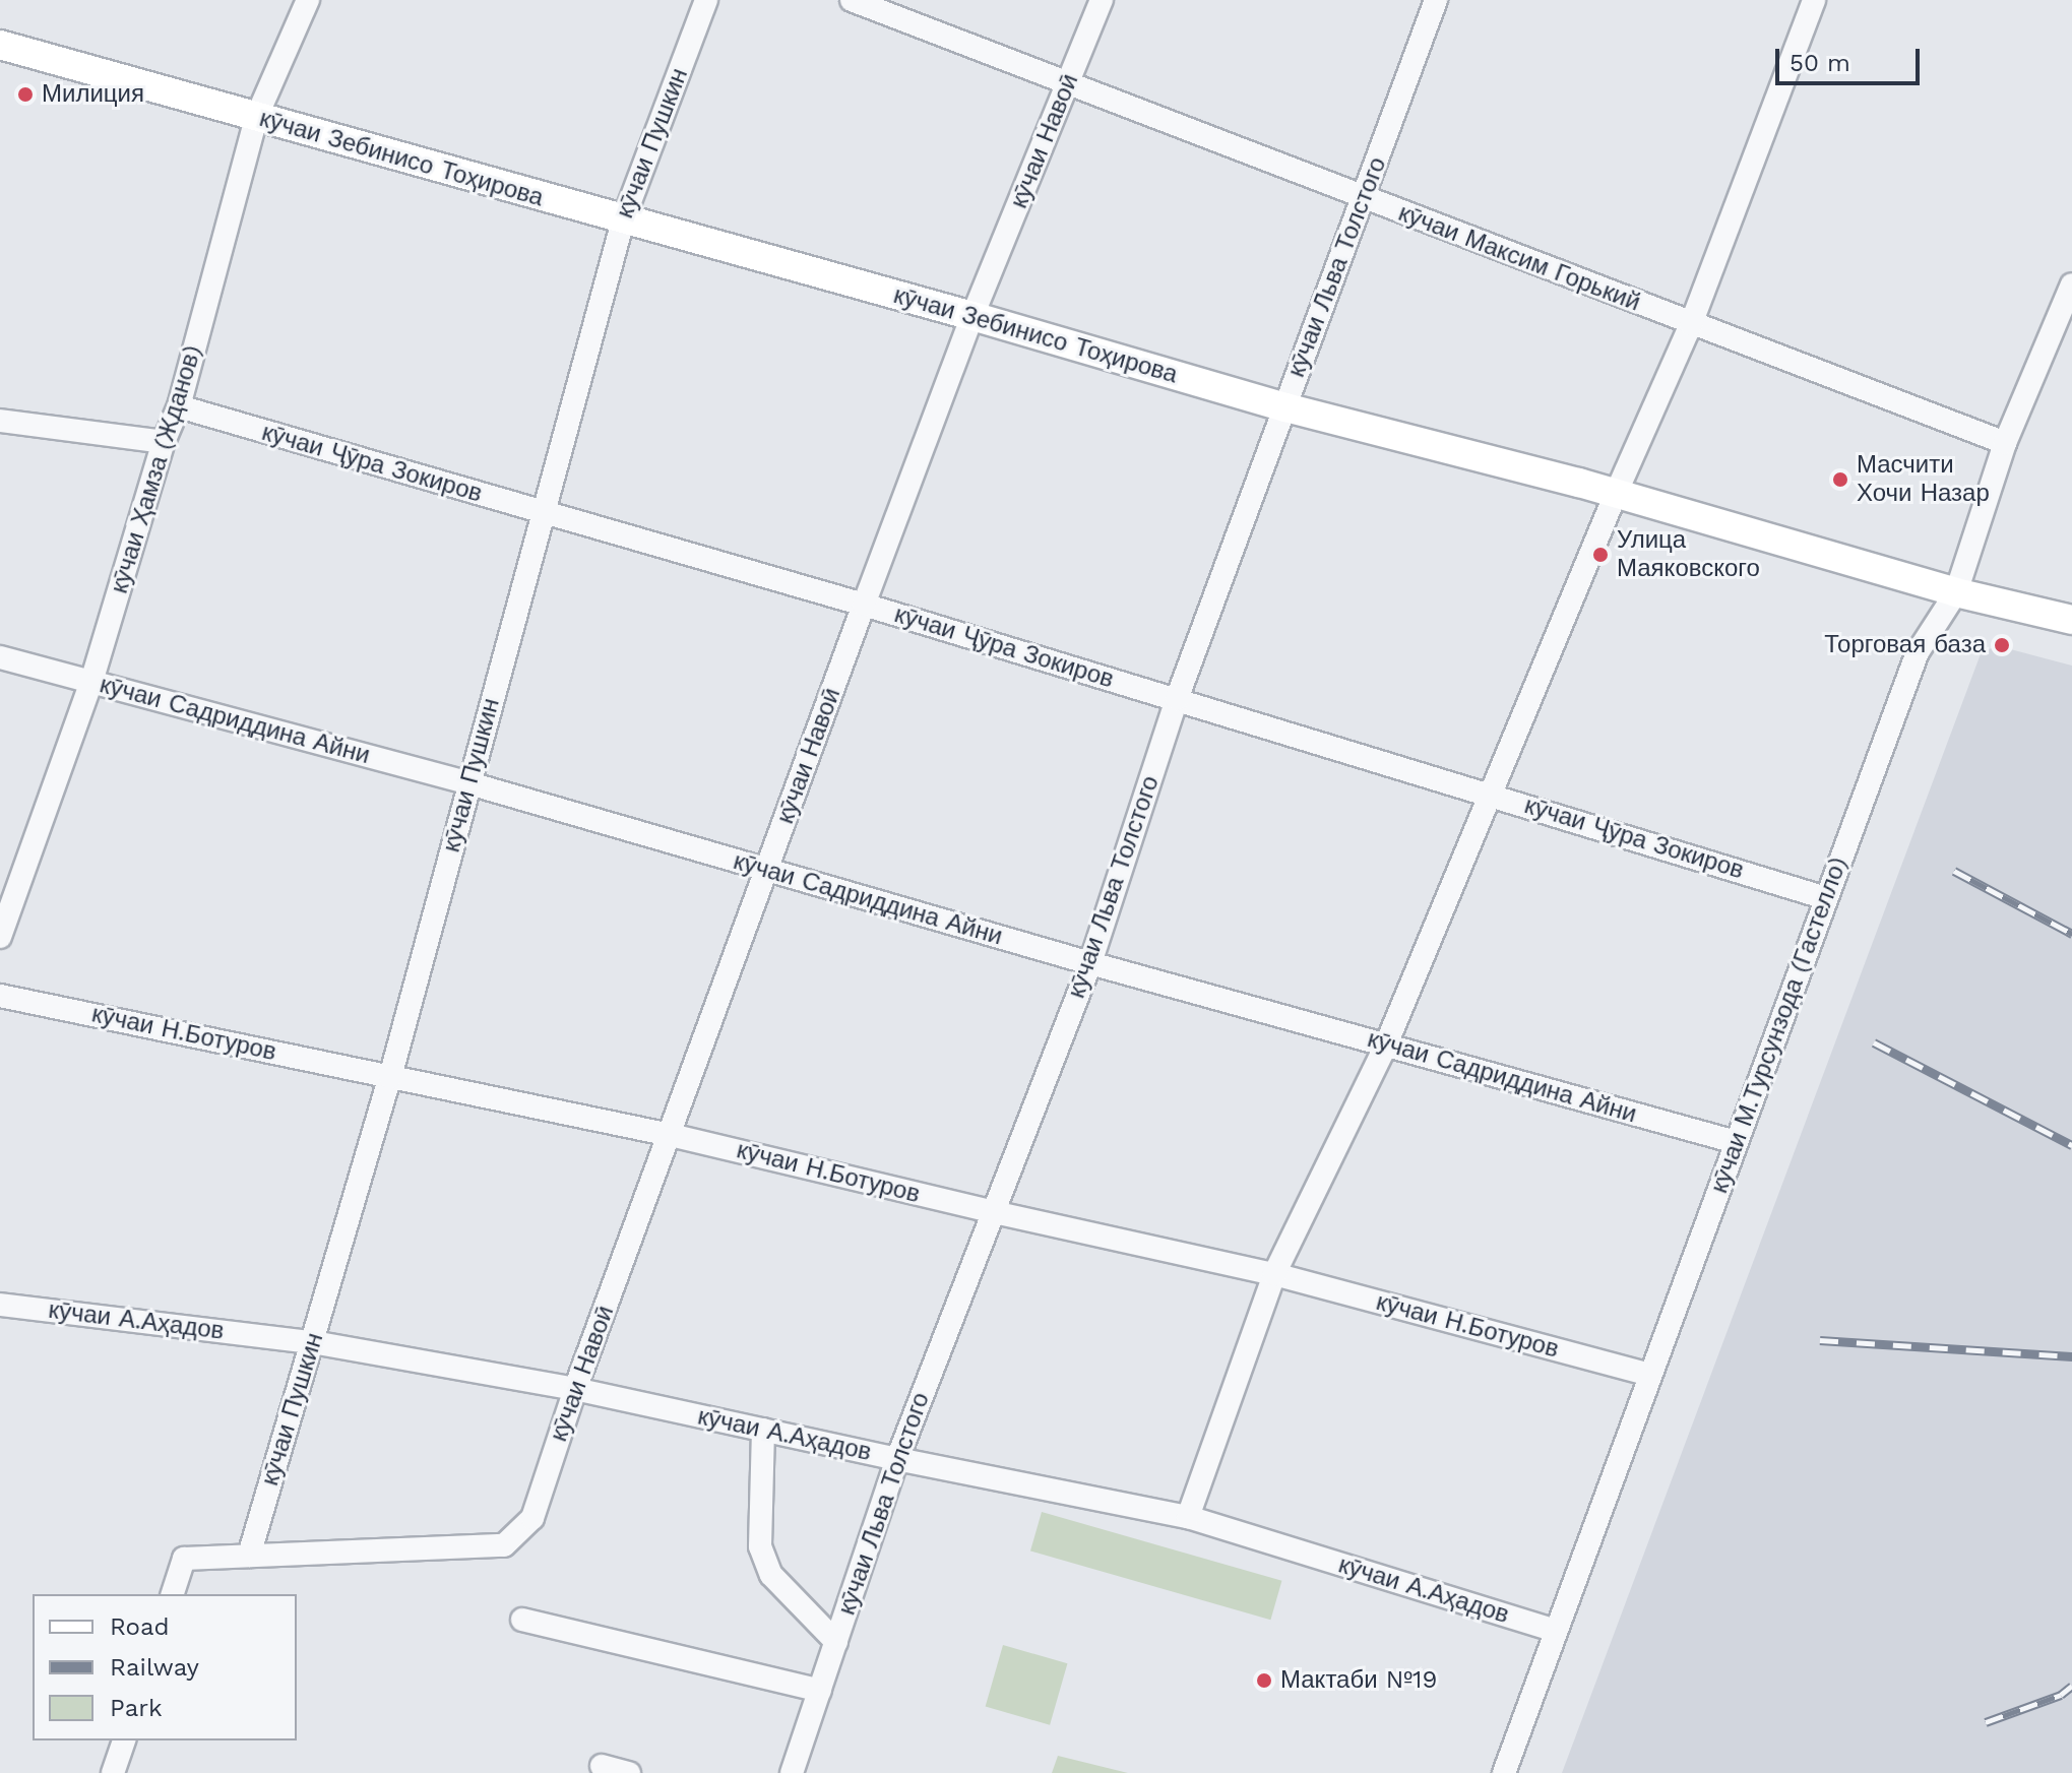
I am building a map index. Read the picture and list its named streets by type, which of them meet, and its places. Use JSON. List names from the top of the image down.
{
  "streets": {
    "main road": ["кӯчаи Зебинисо Тоҳирова"],
    "street": [
      "кӯчаи Навоӣ",
      "кӯчаи Пушкин",
      "кӯчаи Максим Горький",
      "кӯчаи Льва Толстого",
      "кӯчаи Ҷӯра Зокиров",
      "кӯчаи Ҳамза (Жданов)",
      "кӯчаи Садриддина Айни",
      "кӯчаи М.Турсунзода (Гастелло)",
      "кӯчаи Н.Ботуров",
      "кӯчаи А.Аҳадов"
    ]
  },
  "crossings": [
    ["кӯчаи Навоӣ", "кӯчаи Пушкин"],
    ["кӯчаи Навоӣ", "кӯчаи Зебинисо Тоҳирова"],
    ["кӯчаи Навоӣ", "кӯчаи Максим Горький"],
    ["кӯчаи Навоӣ", "кӯчаи Ҷӯра Зокиров"],
    ["кӯчаи Навоӣ", "кӯчаи Садриддина Айни"],
    ["кӯчаи Навоӣ", "кӯчаи Н.Ботуров"],
    ["кӯчаи Навоӣ", "кӯчаи А.Аҳадов"],
    ["кӯчаи Пушкин", "кӯчаи Зебинисо Тоҳирова"],
    ["кӯчаи Пушкин", "кӯчаи Ҷӯра Зокиров"],
    ["кӯчаи Пушкин", "кӯчаи Садриддина Айни"],
    ["кӯчаи Пушкин", "кӯчаи Н.Ботуров"],
    ["кӯчаи Пушкин", "кӯчаи А.Аҳадов"],
    ["кӯчаи Зебинисо Тоҳирова", "кӯчаи Льва Толстого"],
    ["кӯчаи Зебинисо Тоҳирова", "кӯчаи Ҳамза (Жданов)"],
    ["кӯчаи Зебинисо Тоҳирова", "кӯчаи М.Турсунзода (Гастелло)"],
    ["кӯчаи Максим Горький", "кӯчаи Льва Толстого"],
    ["кӯчаи Максим Горький", "кӯчаи М.Турсунзода (Гастелло)"],
    ["кӯчаи Льва Толстого", "кӯчаи Ҷӯра Зокиров"],
    ["кӯчаи Льва Толстого", "кӯчаи Садриддина Айни"],
    ["кӯчаи Льва Толстого", "кӯчаи Н.Ботуров"],
    ["кӯчаи Льва Толстого", "кӯчаи А.Аҳадов"],
    ["кӯчаи Ҷӯра Зокиров", "кӯчаи Ҳамза (Жданов)"],
    ["кӯчаи Ҷӯра Зокиров", "кӯчаи М.Турсунзода (Гастелло)"],
    ["кӯчаи Ҳамза (Жданов)", "кӯчаи Садриддина Айни"],
    ["кӯчаи Садриддина Айни", "кӯчаи М.Турсунзода (Гастелло)"],
    ["кӯчаи М.Турсунзода (Гастелло)", "кӯчаи Н.Ботуров"],
    ["кӯчаи М.Турсунзода (Гастелло)", "кӯчаи А.Аҳадов"]
  ],
  "places": [
    "Милиция",
    "Масчити Хочи Назар",
    "Улица Маяковского",
    "Торговая база",
    "Мактаби №19"
  ],
  "legend": ["Road", "Railway", "Park"],
  "scale_bar": "50 m"
}
